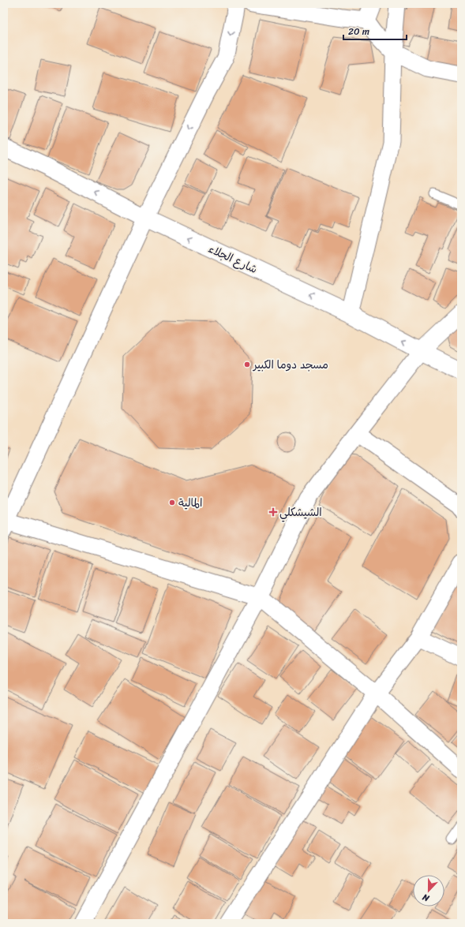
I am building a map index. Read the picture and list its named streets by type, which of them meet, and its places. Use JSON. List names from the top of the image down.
{
  "streets": {
    "street": ["شارع الجلاء"]
  },
  "one_way": ["شارع الجلاء"],
  "places": {
    "other": ["مسجد دوما الكبير", "المالية"],
    "health": ["الشيشكلي"]
  },
  "scale_bar": "20 m",
  "north": "bottom"
}
